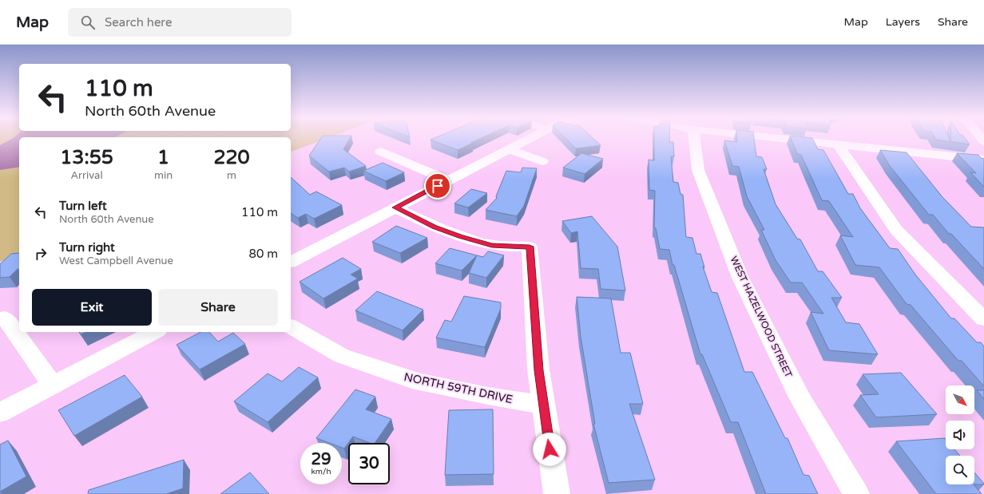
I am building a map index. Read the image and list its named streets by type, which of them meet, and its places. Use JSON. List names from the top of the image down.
{
  "streets": {
    "street": ["WEST HAZELWOOD STREET", "NORTH 59TH DRIVE"]
  },
  "north": "bottom right",
  "page": {
    "header": "Map",
    "search": "Search here",
    "nav": ["Map", "Layers", "Share"],
    "turn": ["110 m", "North 60th Avenue"],
    "eta": [
      "13:55",
      "Arrival",
      "1",
      "min",
      "220",
      "m"
    ],
    "list": [
      {
        "name": "Turn left",
        "note": "North 60th Avenue",
        "value": "110 m"
      },
      {
        "name": "Turn right",
        "note": "West Campbell Avenue",
        "value": "80 m"
      }
    ],
    "buttons": ["Exit", "Share"],
    "speed": "29 km/h",
    "limit": "30"
  }
}
